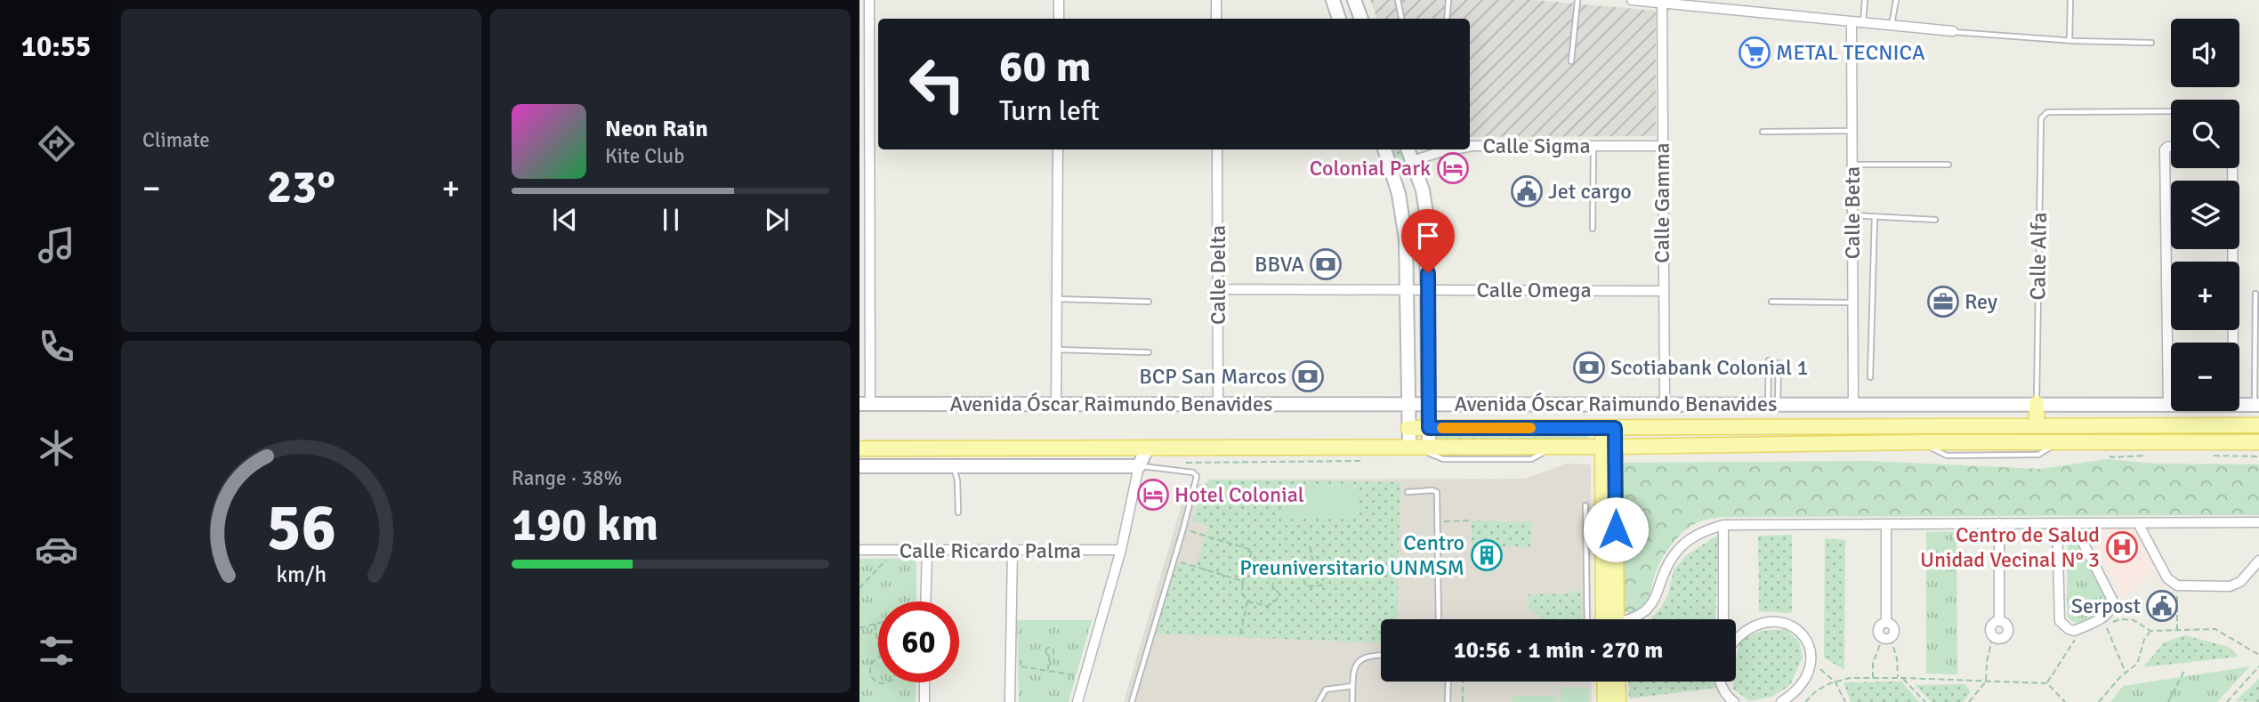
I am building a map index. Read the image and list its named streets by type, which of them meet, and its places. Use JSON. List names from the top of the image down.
{
  "streets": {
    "main road": ["Avenida Óscar Raimundo Benavides"],
    "street": [
      "Calle Sigma",
      "Calle Gamma",
      "Calle Beta",
      "Calle Delta",
      "Calle Omega",
      "Calle Ricardo Palma"
    ],
    "lane": ["Calle Alfa"]
  },
  "crossings": [
    ["Calle Sigma", "Calle Gamma"],
    ["Calle Gamma", "Calle Omega"],
    ["Calle Gamma", "Avenida Óscar Raimundo Benavides"],
    ["Calle Beta", "Avenida Óscar Raimundo Benavides"],
    ["Calle Alfa", "Avenida Óscar Raimundo Benavides"],
    ["Calle Delta", "Calle Omega"],
    ["Calle Delta", "Avenida Óscar Raimundo Benavides"]
  ],
  "places": {
    "supermarket": ["METAL TECNICA"],
    "hotel": ["Colonial Park", "Hotel Colonial"],
    "public building": ["Jet cargo", "Serpost"],
    "bank": ["BBVA", "Scotiabank Colonial 1", "BCP San Marcos"],
    "office": ["Rey"],
    "hospital": ["Centro de Salud Unidad Vecinal N° 3"],
    "building": ["Centro Preuniversitario UNMSM"]
  },
  "page": {
    "tabs": "10:55",
    "tile": [
      "Climate",
      ["Range · 38%", "190 km"]
    ],
    "map_buttons": ["+", "−"],
    "turn": ["60 m", "Turn left"],
    "song": ["Neon Rain", "Kite Club"],
    "heat": ["−", "23°", "+"],
    "limit": "60",
    "trip": "10:56 · 1 min · 270 m",
    "gauge": ["56", "km/h"]
  }
}
